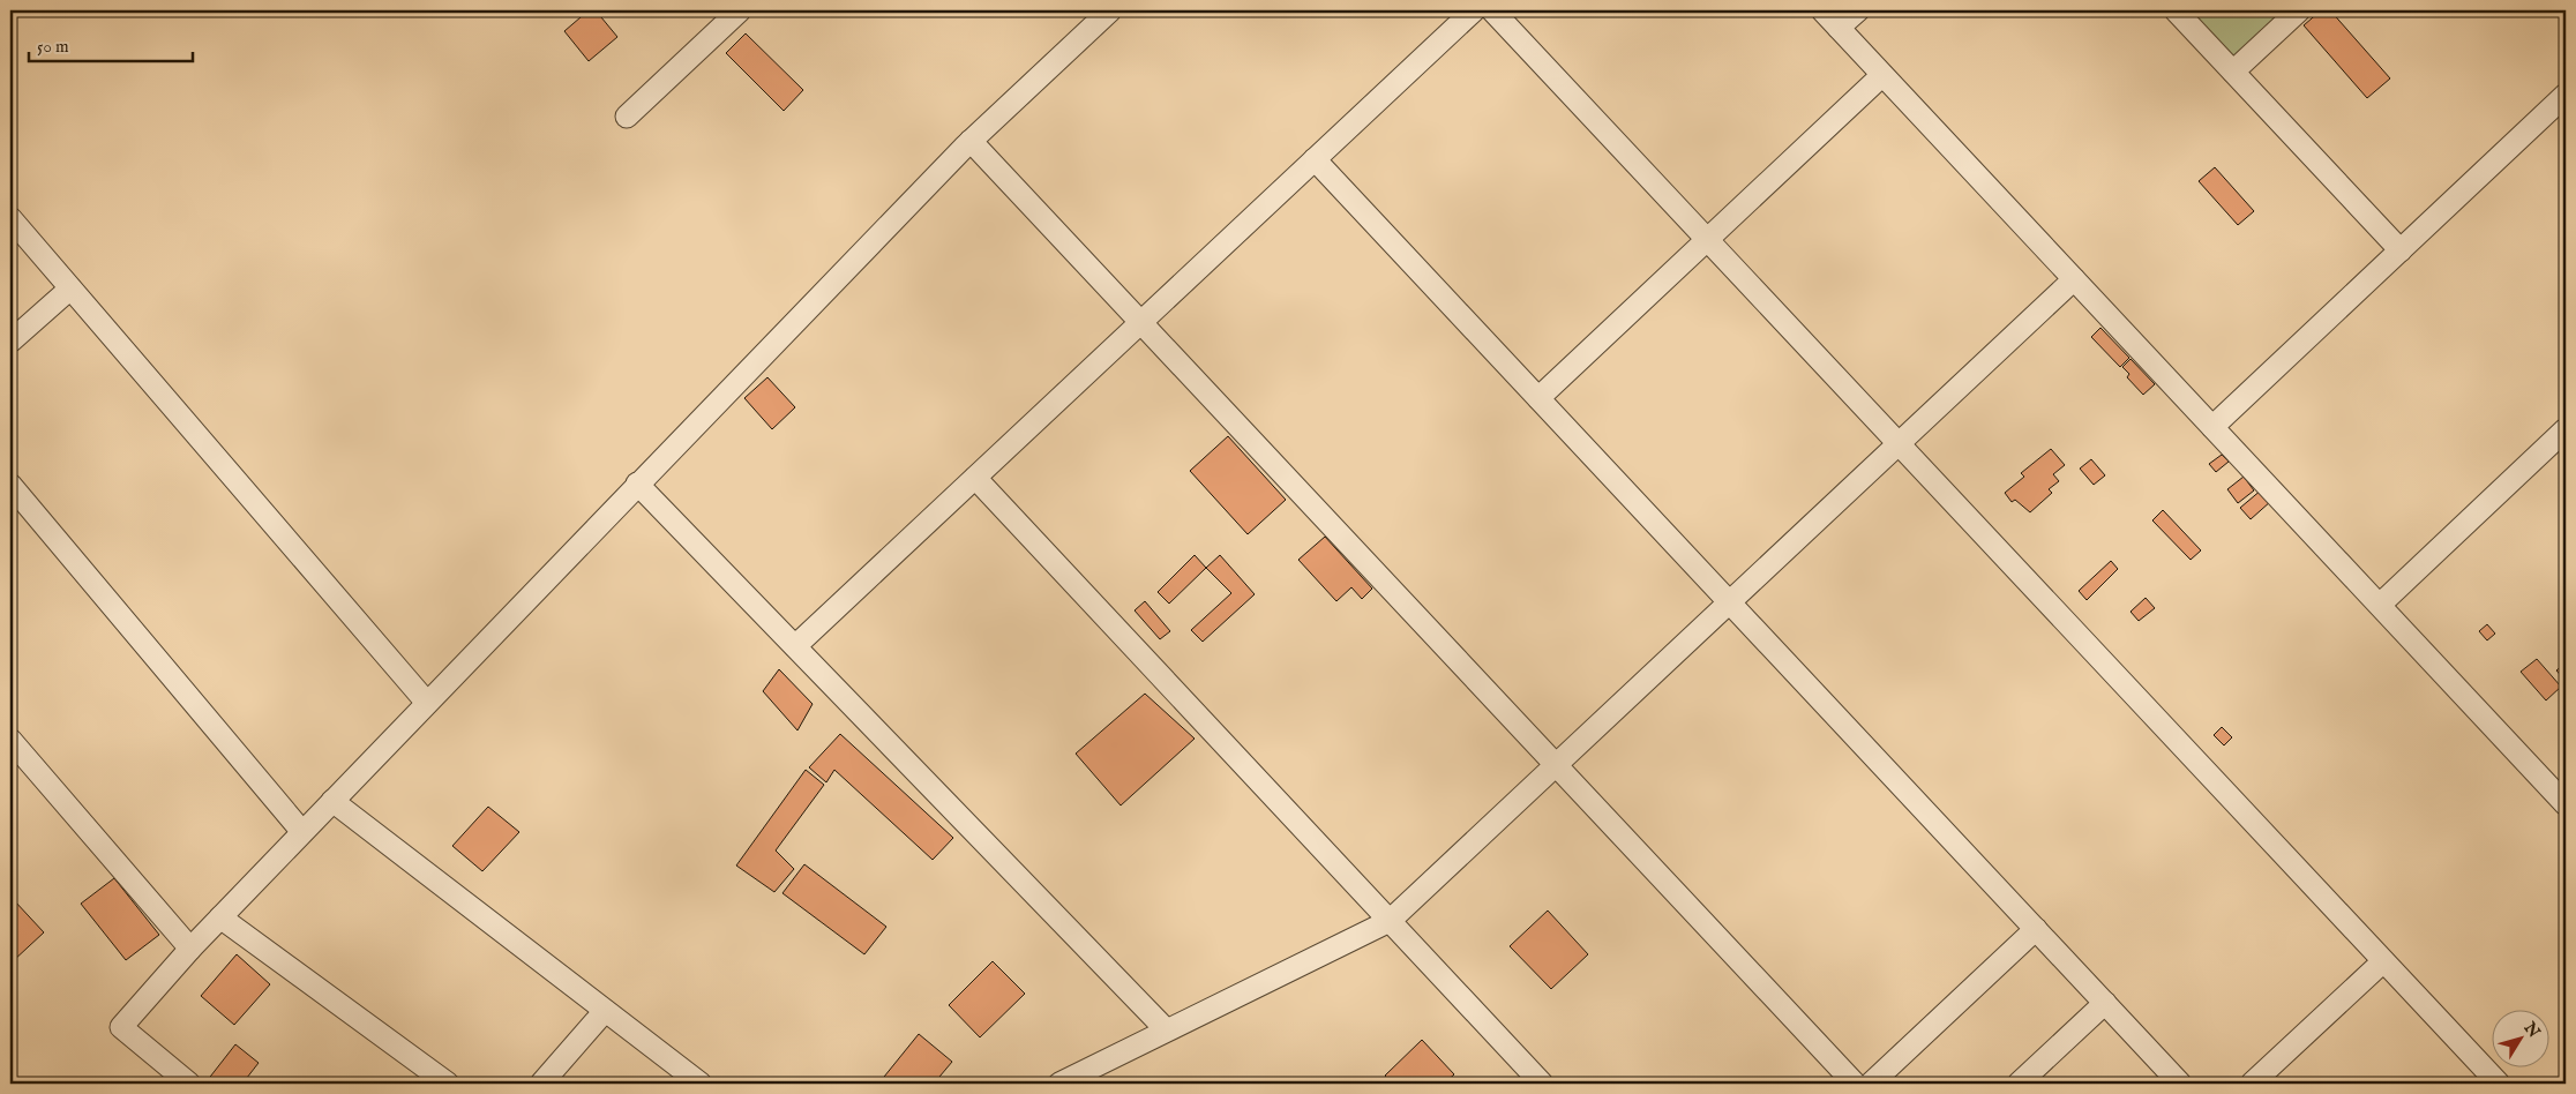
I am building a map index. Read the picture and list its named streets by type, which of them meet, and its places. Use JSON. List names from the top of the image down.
{
  "scale_bar": "50 m",
  "north": "top right"
}
